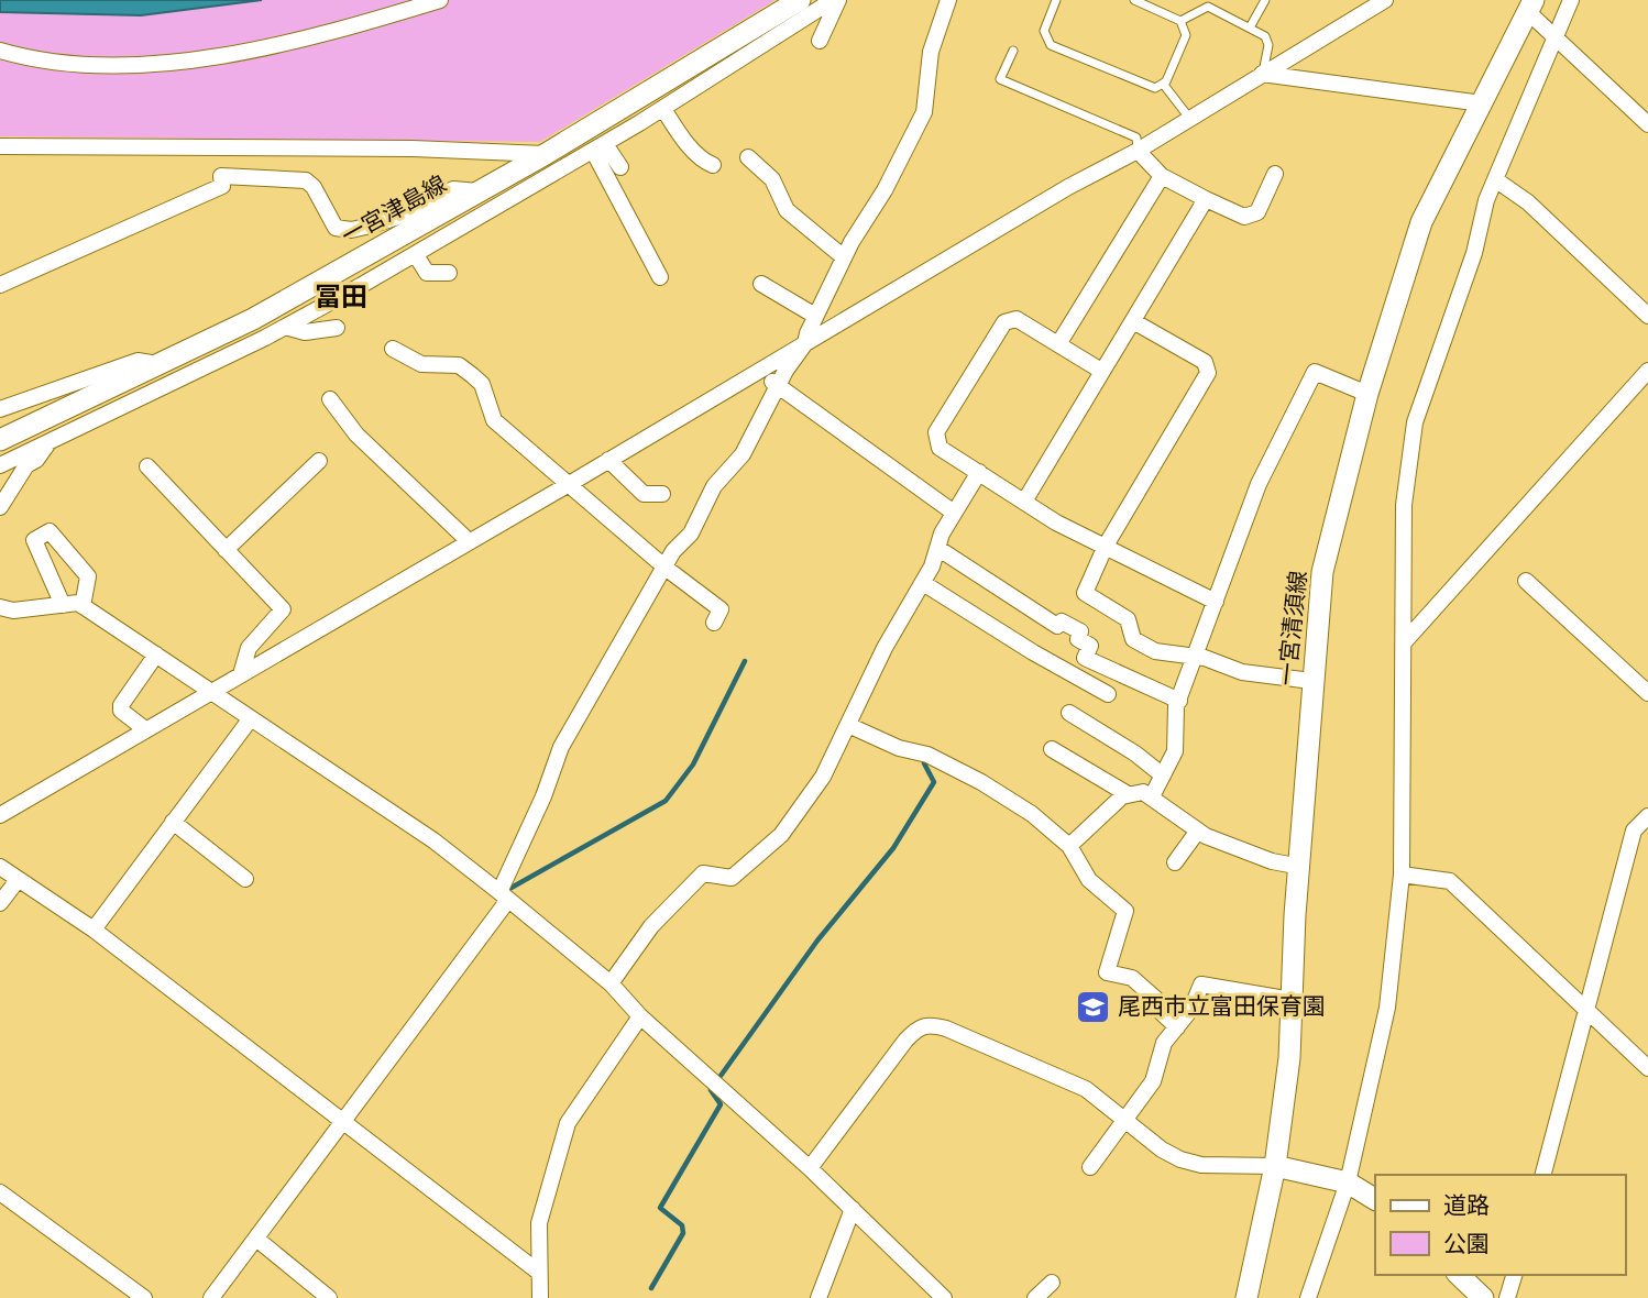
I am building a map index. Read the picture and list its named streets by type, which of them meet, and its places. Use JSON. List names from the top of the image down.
{
  "streets": {
    "main road": ["一宮津島線", "一宮清須線"]
  },
  "districts": ["冨田"],
  "places": {
    "school or university": ["尾西市立富田保育園"]
  },
  "legend": ["道路", "公園"]
}
